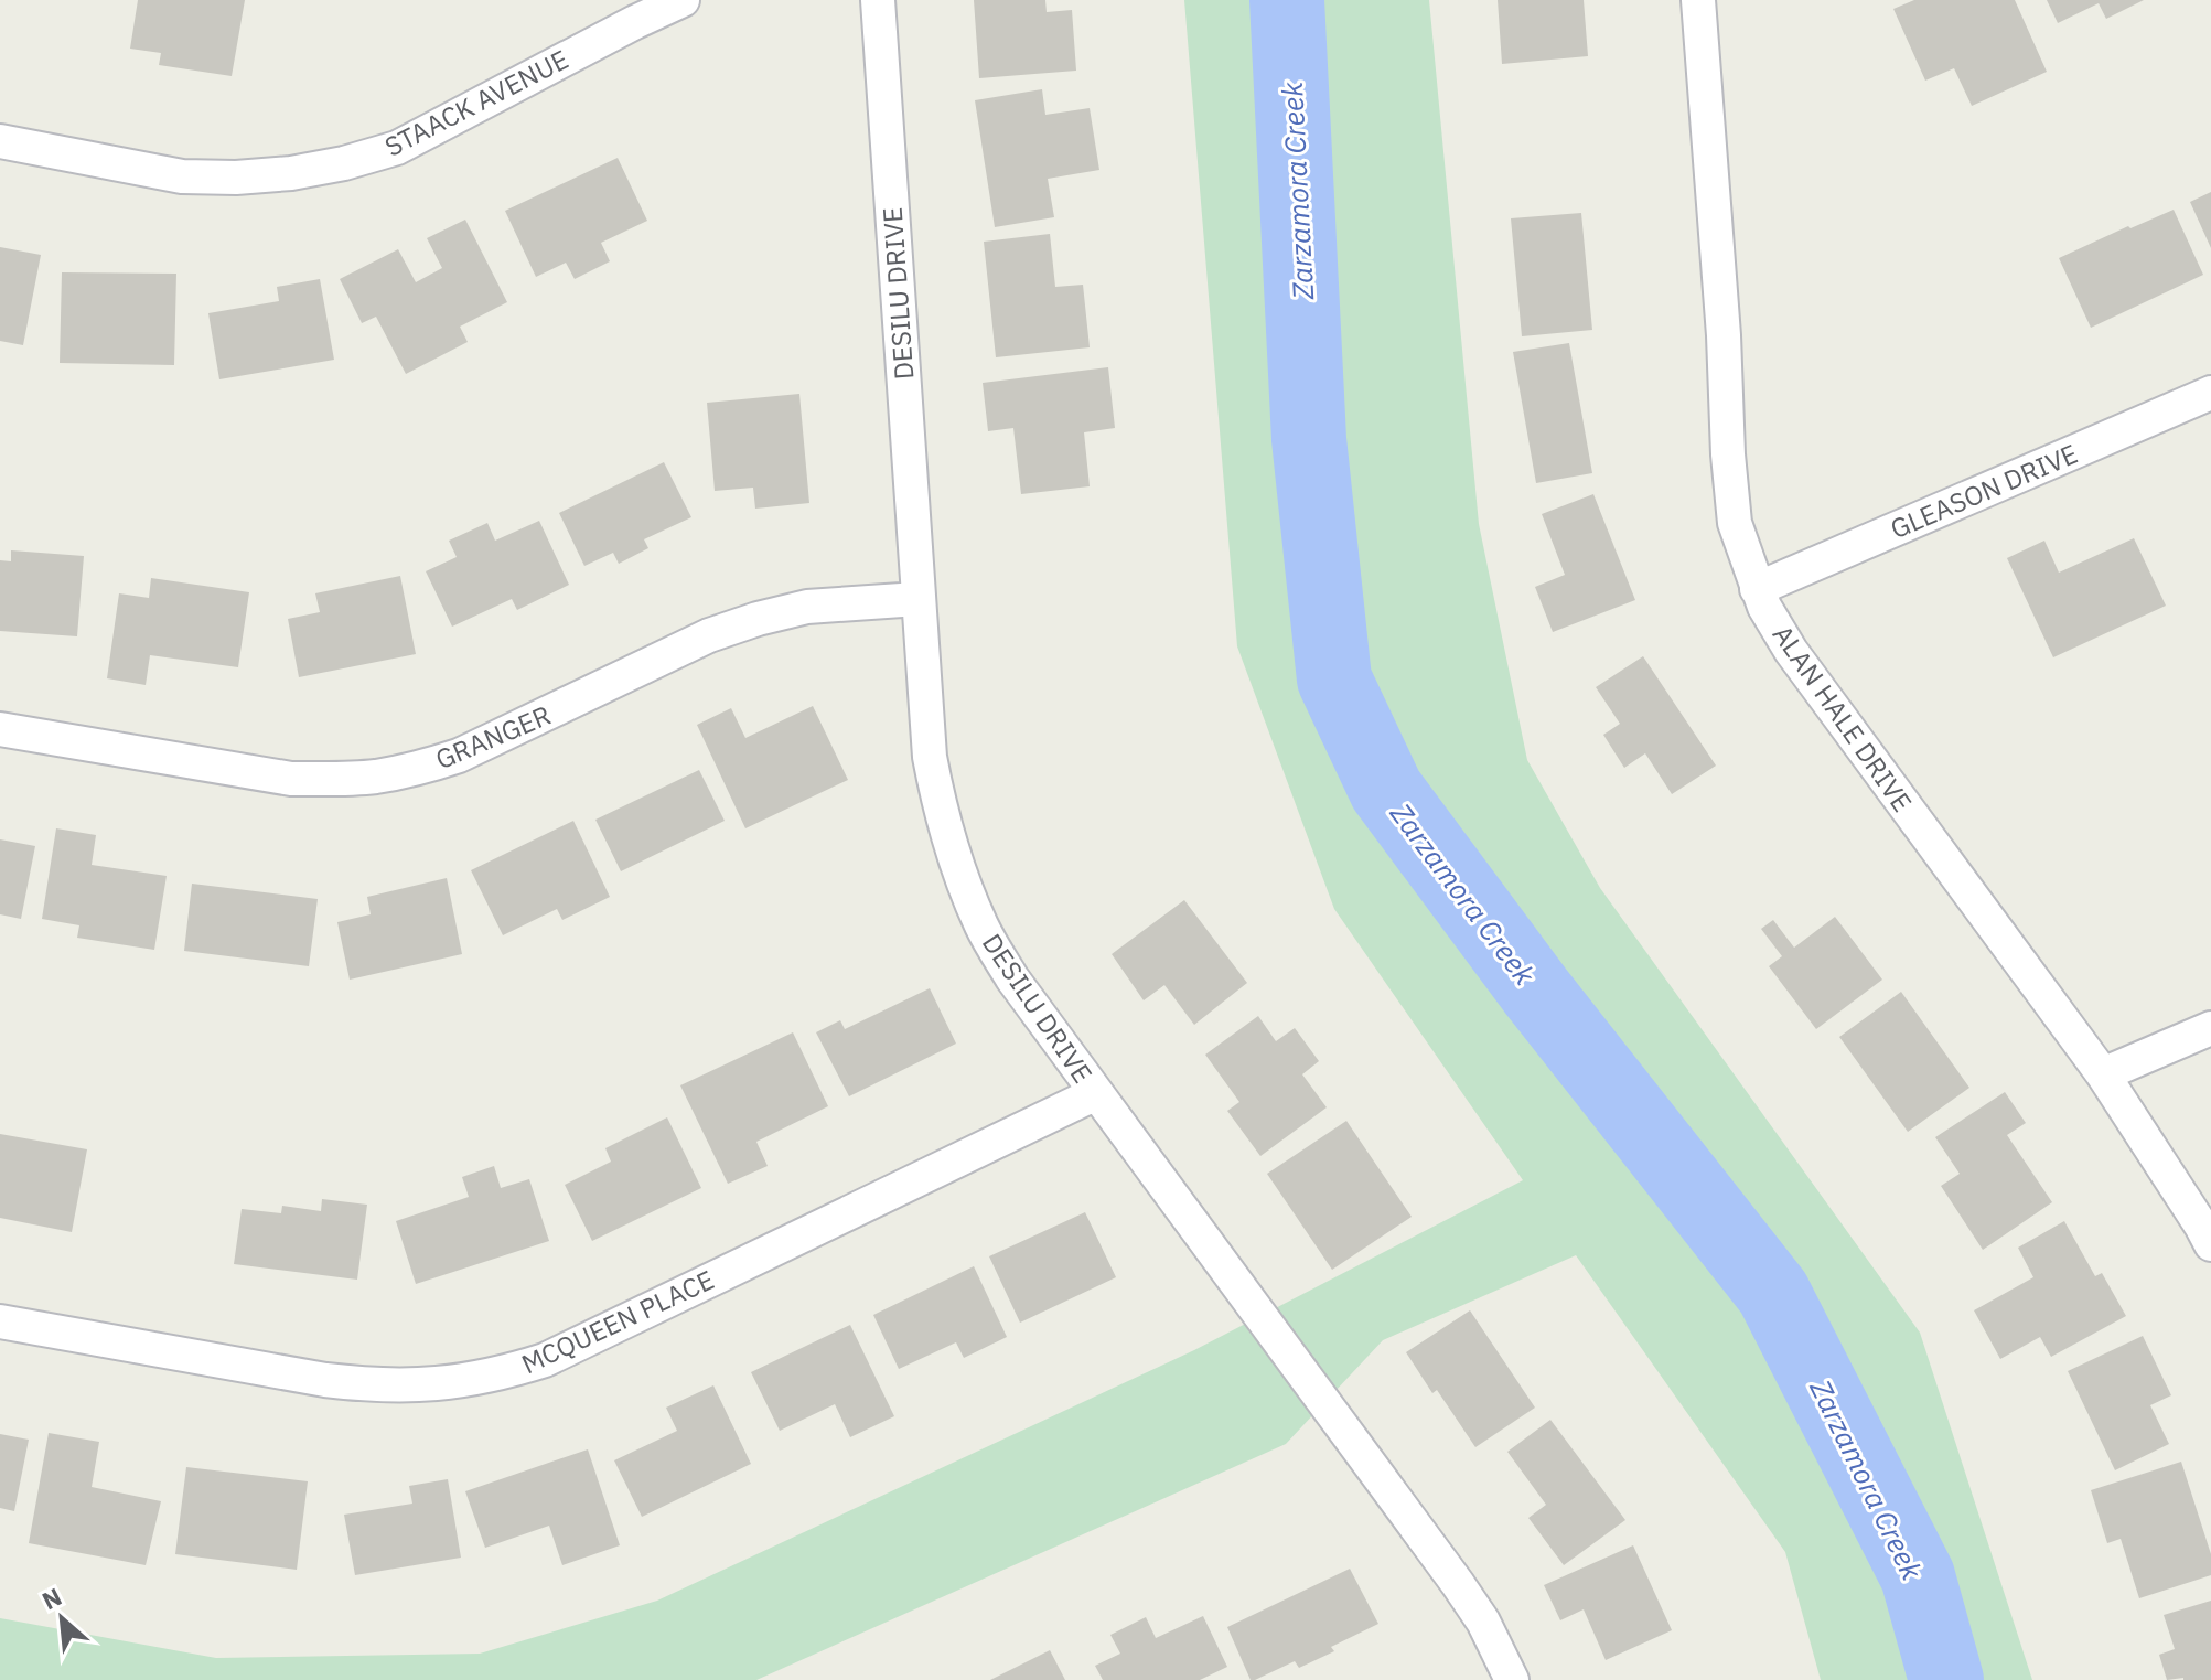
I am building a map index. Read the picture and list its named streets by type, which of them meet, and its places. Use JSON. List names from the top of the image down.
{
  "streets": {
    "street": [
      "STAACK AVENUE",
      "DESILU DRIVE",
      "GLEASON DRIVE",
      "ALAN HALE DRIVE",
      "GRANGER",
      "MCQUEEN PLACE"
    ]
  },
  "crossings": [
    ["DESILU DRIVE", "GRANGER"],
    ["DESILU DRIVE", "MCQUEEN PLACE"],
    ["GLEASON DRIVE", "ALAN HALE DRIVE"]
  ],
  "water": ["Zarzamora Creek"],
  "north": "top left"
}
